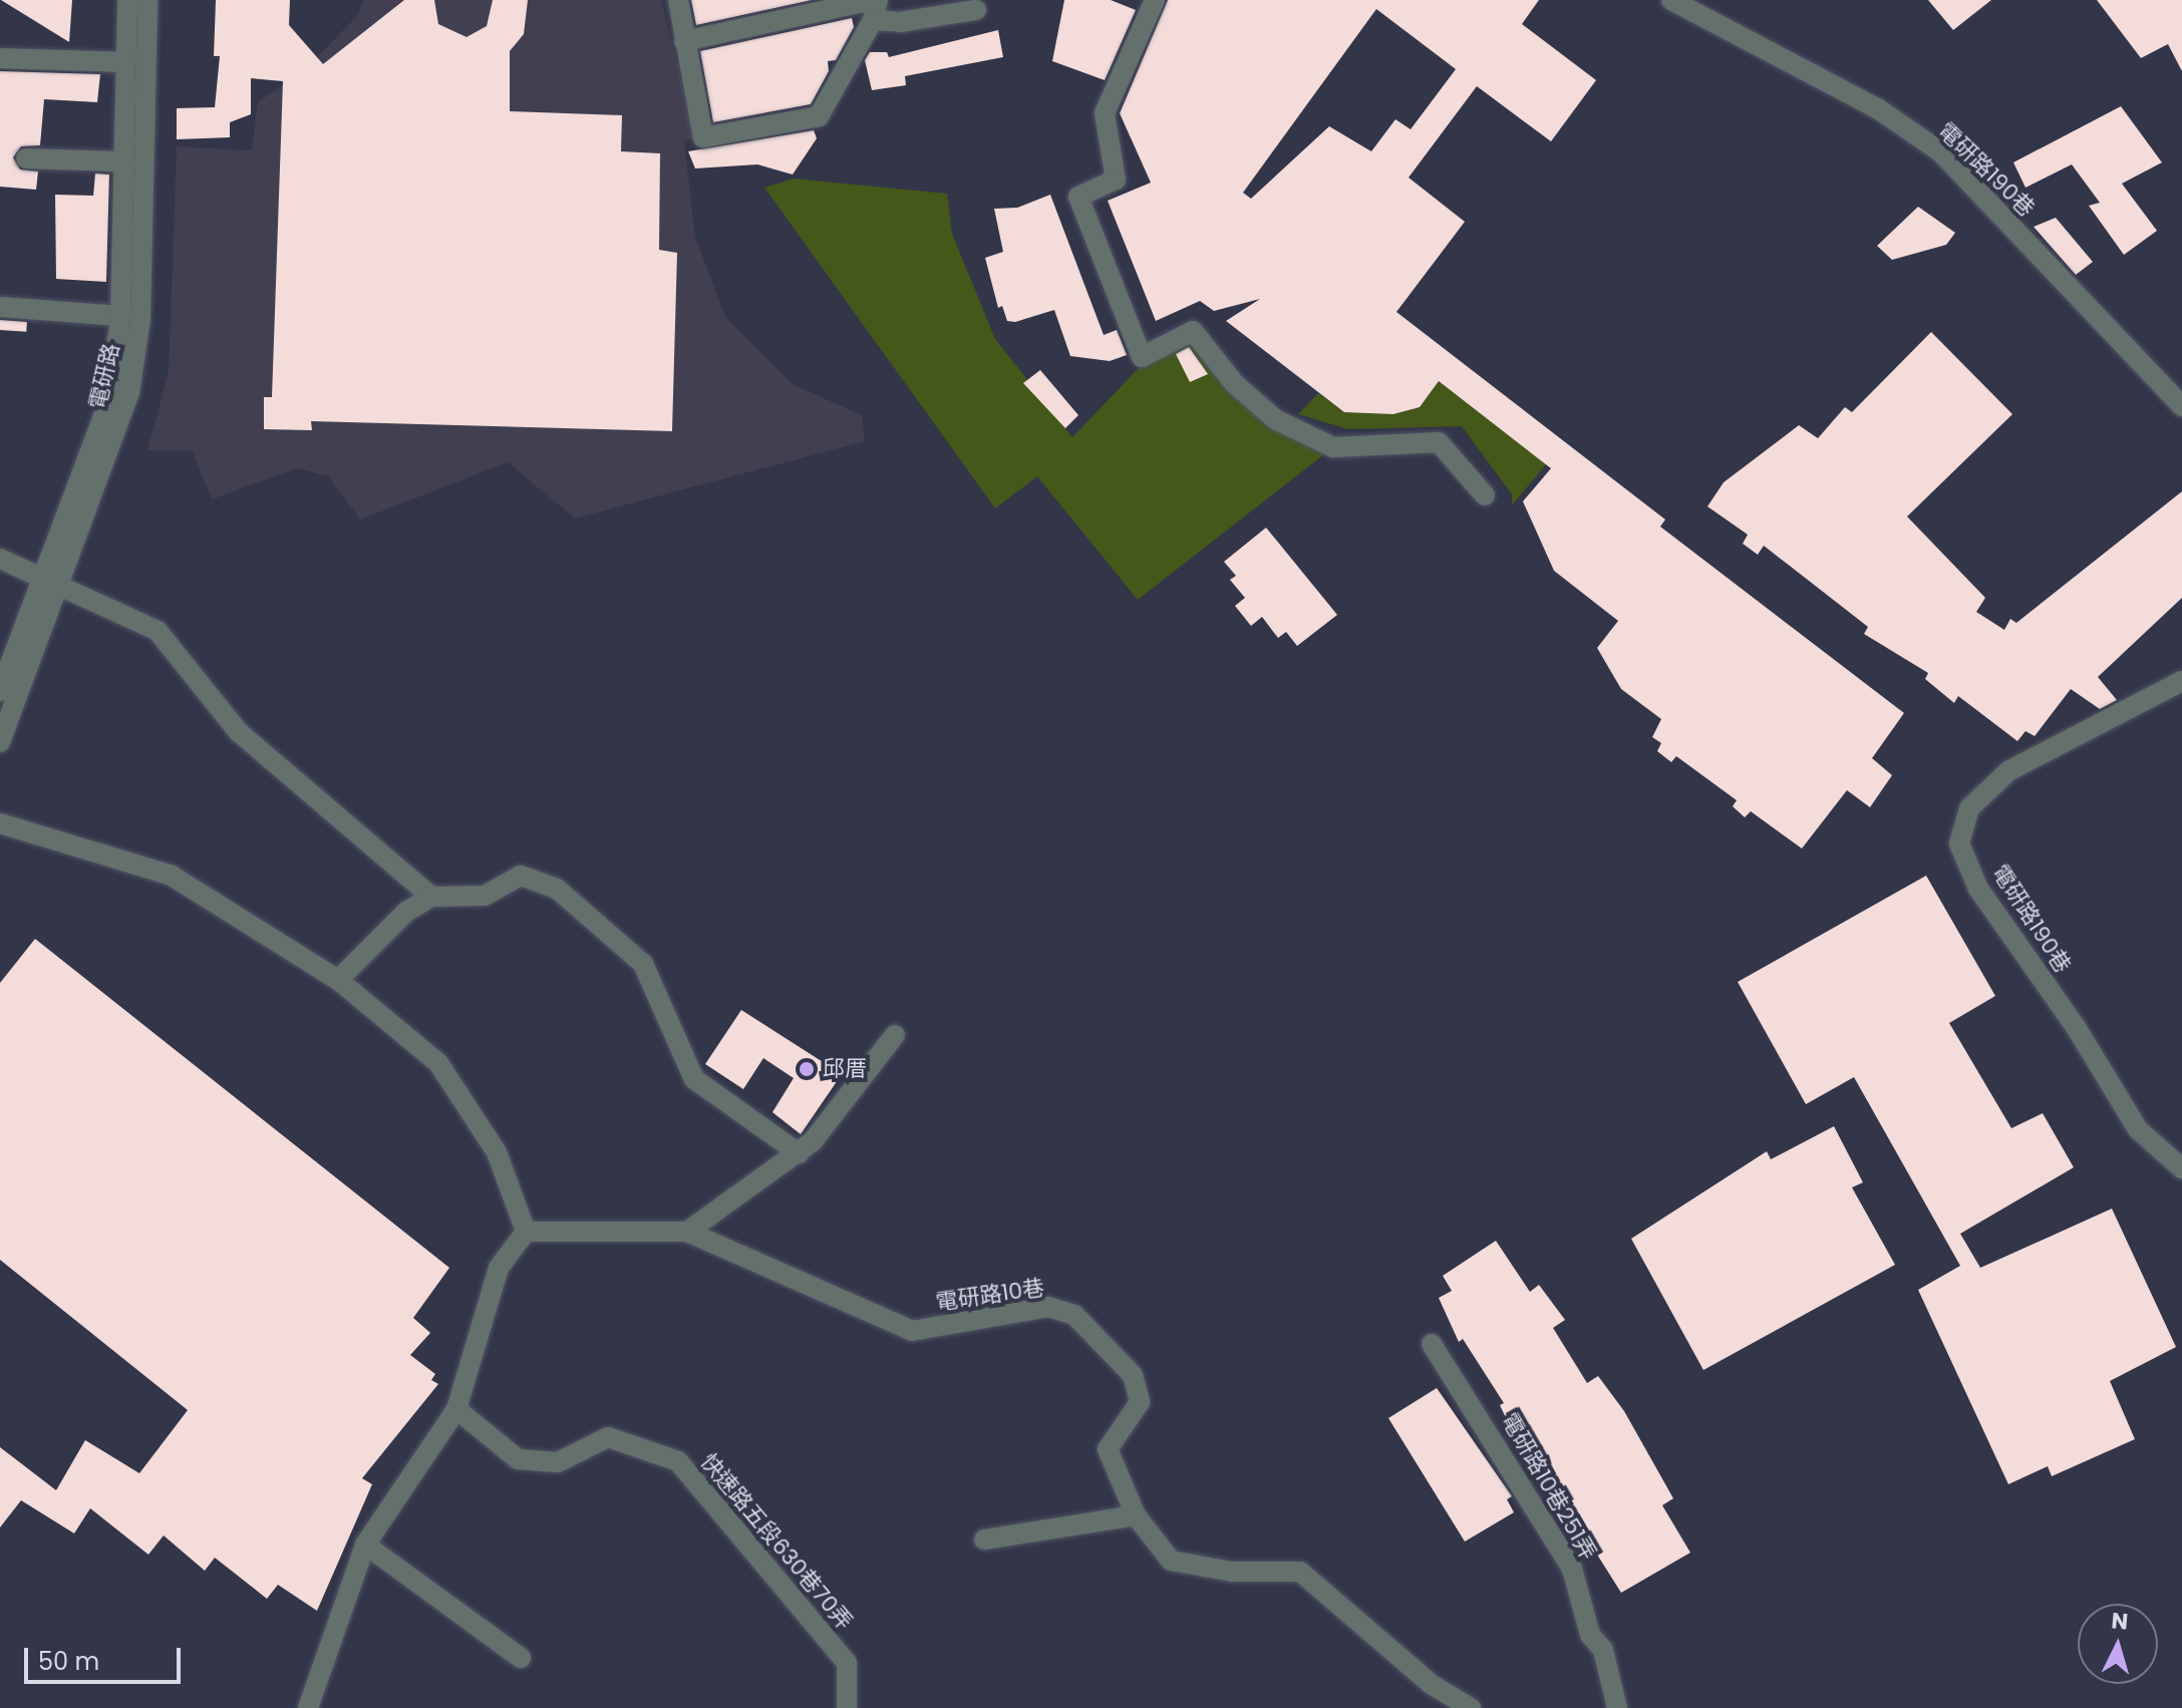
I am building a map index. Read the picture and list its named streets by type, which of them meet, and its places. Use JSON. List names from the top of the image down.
{
  "streets": {
    "street": [
      "電研路190巷",
      "電研路",
      "電研路10巷",
      "電研路10巷251弄",
      "快速路五段630巷70弄"
    ]
  },
  "places": ["邱厝"],
  "scale_bar": "50 m",
  "north": "top"
}
